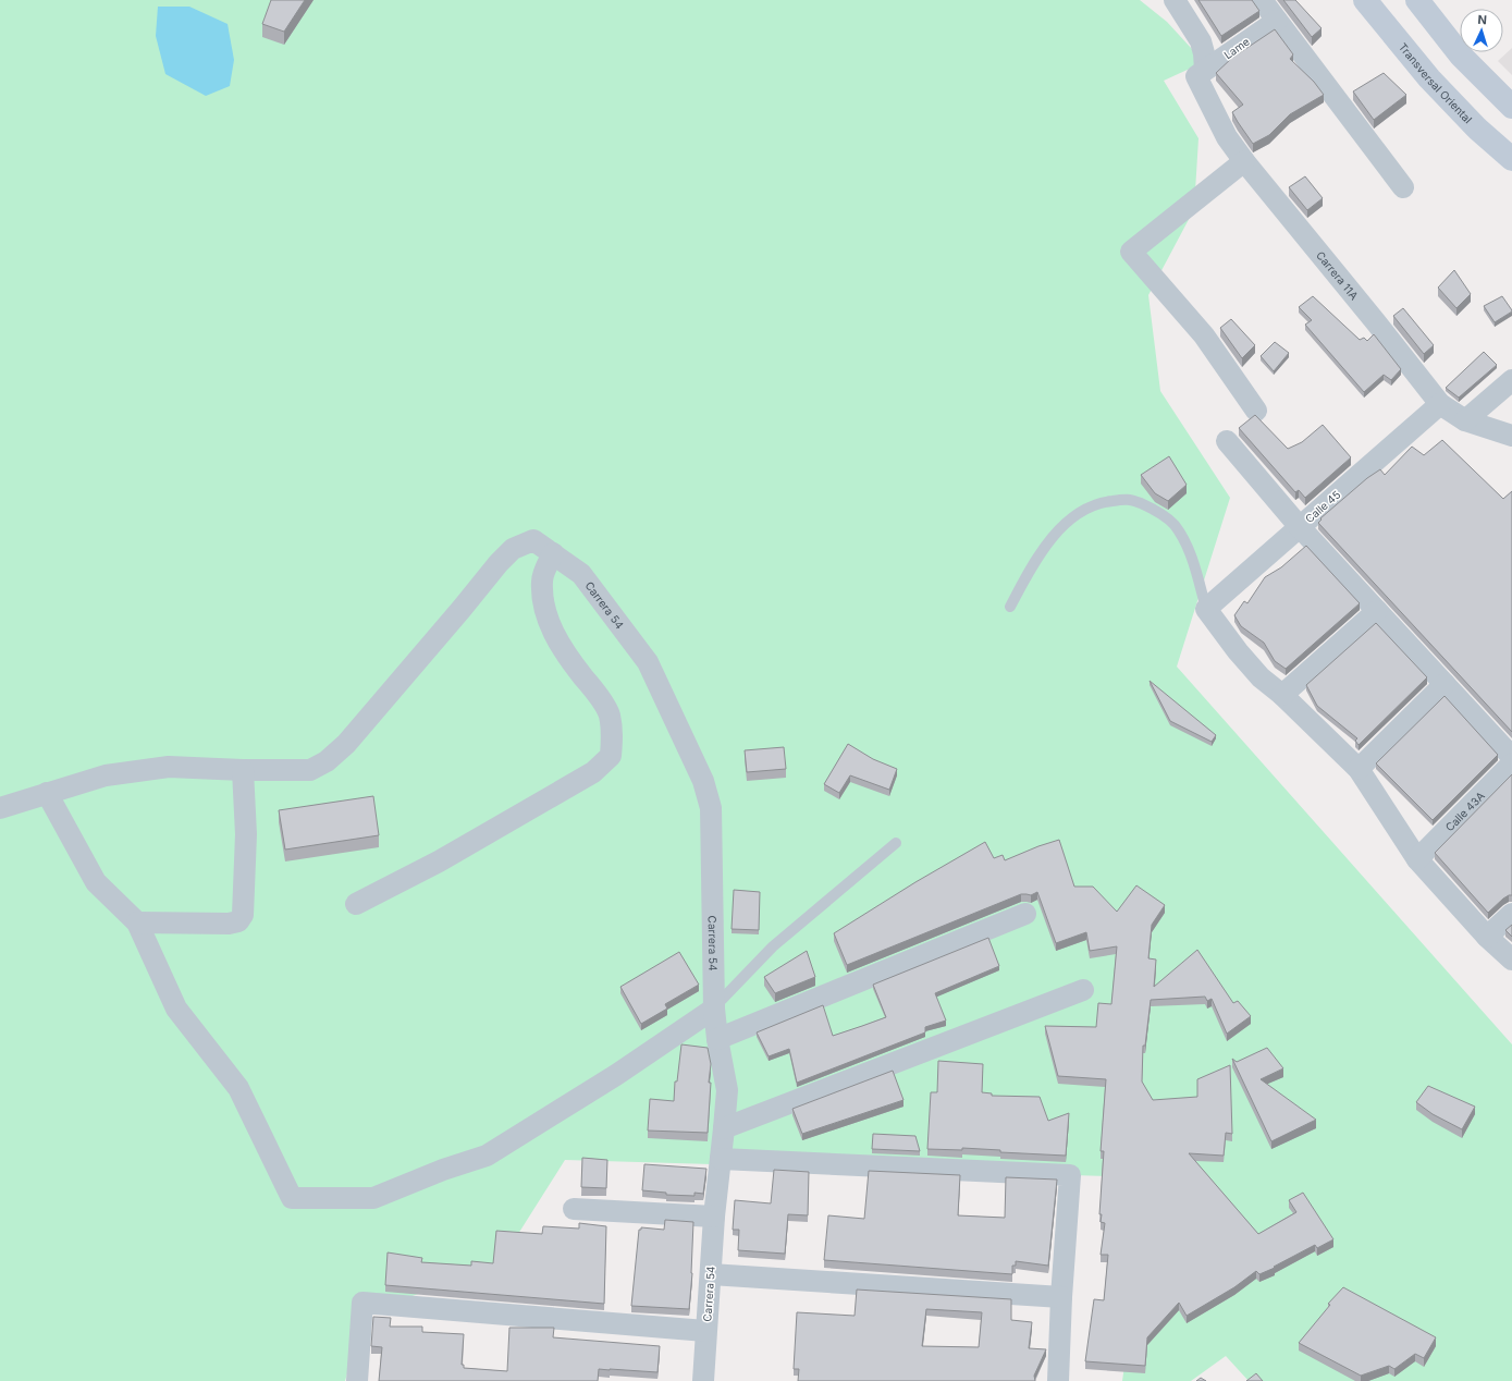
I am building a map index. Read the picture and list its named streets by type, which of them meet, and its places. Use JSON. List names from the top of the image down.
{
  "streets": {
    "main road": ["Transversal Oriental"],
    "street": [
      "Lame",
      "Carrera 11A",
      "Calle 45",
      "Carrera 54",
      "Calle 43A"
    ]
  },
  "crossings": [
    ["Lame", "Carrera 11A"],
    ["Carrera 11A", "Calle 45"]
  ],
  "north": "top"
}
